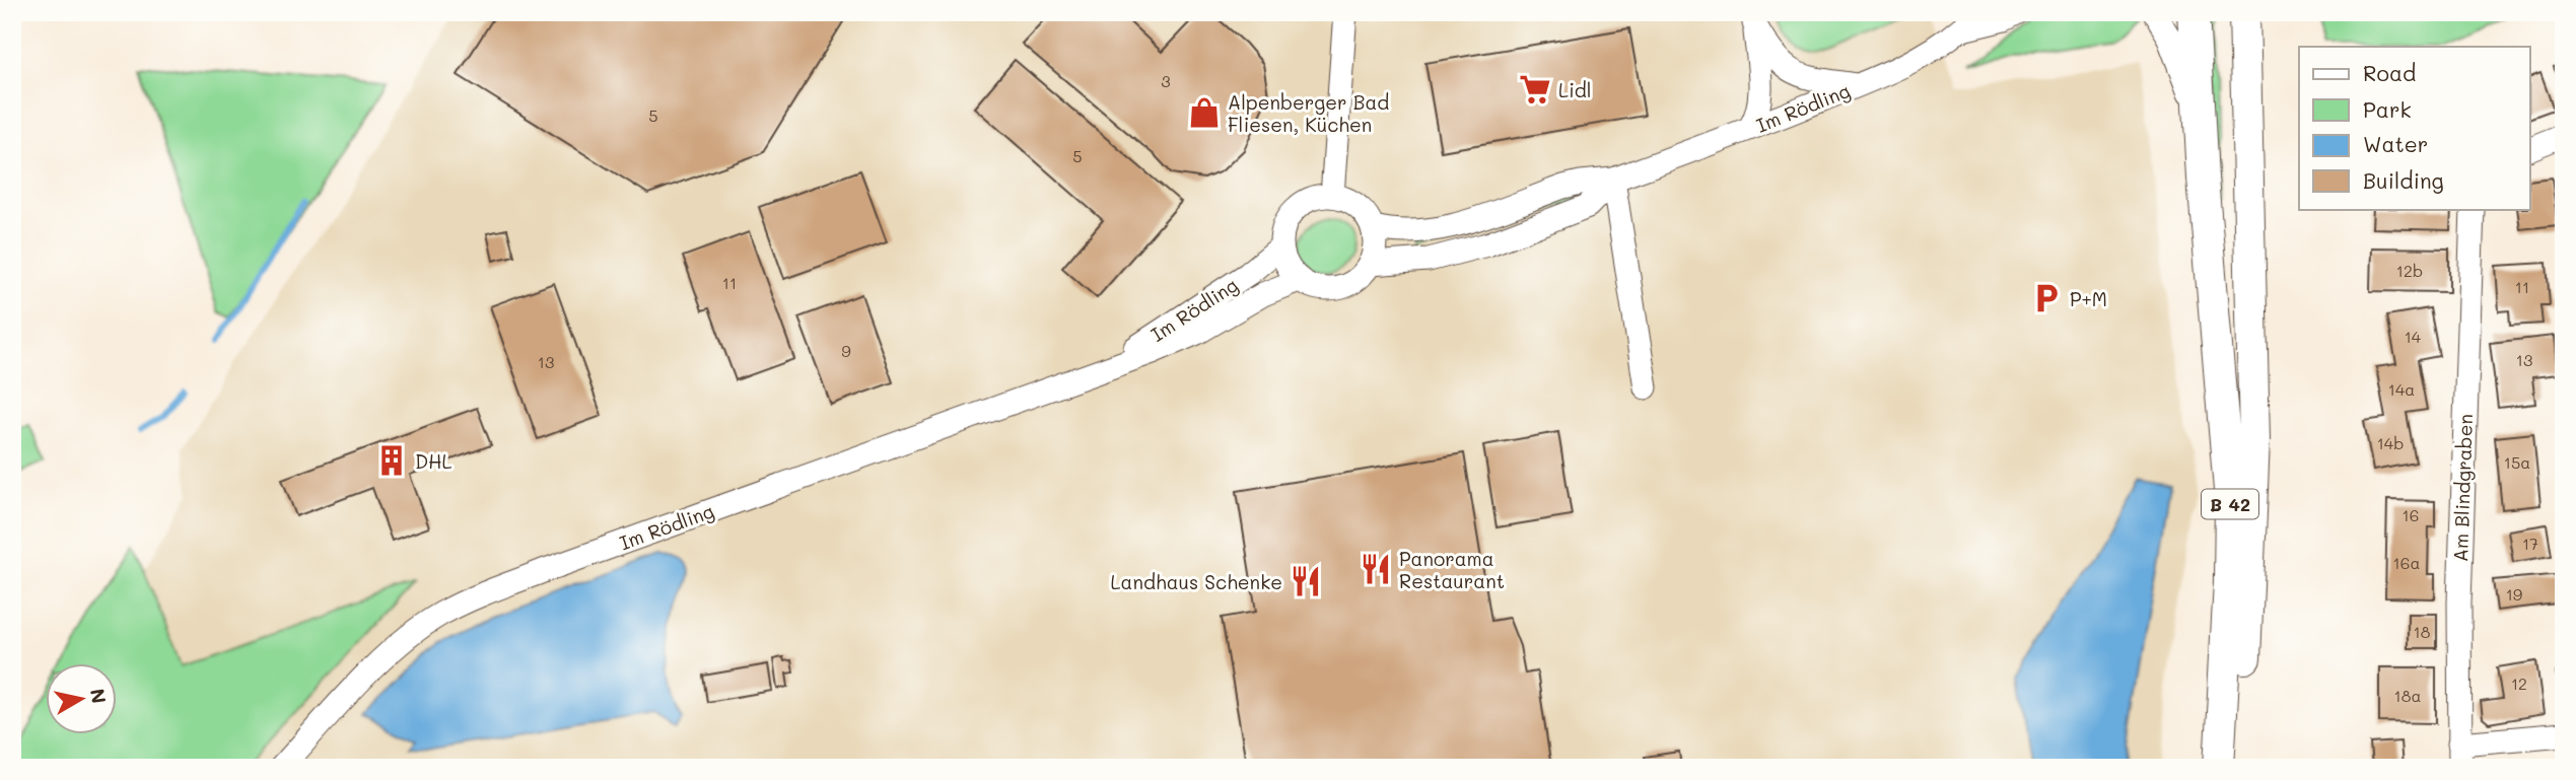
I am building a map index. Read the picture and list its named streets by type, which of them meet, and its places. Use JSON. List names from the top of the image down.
{
  "streets": {
    "main road": ["B 42"],
    "street": ["Im Rödling", "Am Blindgraben"]
  },
  "places": {
    "supermarket": ["Lidl"],
    "shop": ["Alpenberger Bad Fliesen, Küchen"],
    "parking": ["P+M"],
    "building": ["DHL"],
    "restaurant": ["Panorama Restaurant", "Landhaus Schenke"]
  },
  "house_numbers": [
    "3",
    "5",
    "5",
    "12b",
    "11",
    "11",
    "14",
    "9",
    "13",
    "13",
    "14a",
    "14b",
    "15a",
    "16",
    "17",
    "16a",
    "19",
    "18",
    "12",
    "18a"
  ],
  "legend": [
    "Road",
    "Park",
    "Water",
    "Building"
  ],
  "north": "right"
}
